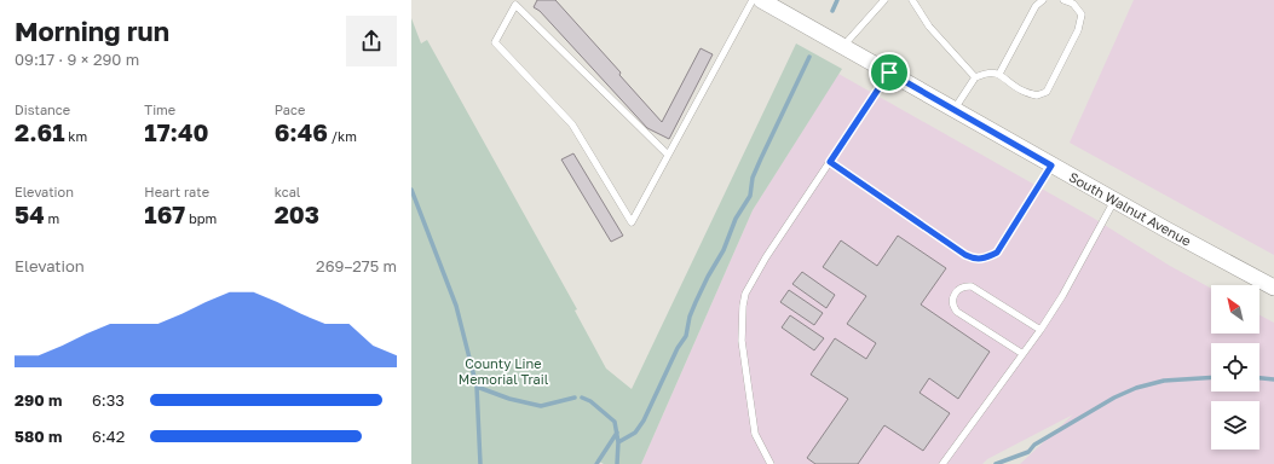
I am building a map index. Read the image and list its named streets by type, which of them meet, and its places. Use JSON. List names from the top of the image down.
{
  "streets": {
    "street": ["South Walnut Avenue"]
  },
  "parks": ["County Line Memorial Trail"],
  "north": "top left",
  "page": {
    "heading": ["Morning run", "09:17 · 9 × 290 m"],
    "stats": [
      ["Distance", "2.61 km"],
      ["Time", "17:40"],
      ["Pace", "6:46 /km"],
      ["Elevation", "54 m"],
      ["Heart rate", "167 bpm"],
      ["kcal", "203"]
    ],
    "chart": ["Elevation", "269–275 m"],
    "list": [
      {
        "name": "290 m",
        "note": "6:33"
      },
      {
        "name": "580 m",
        "note": "6:42"
      }
    ]
  }
}
